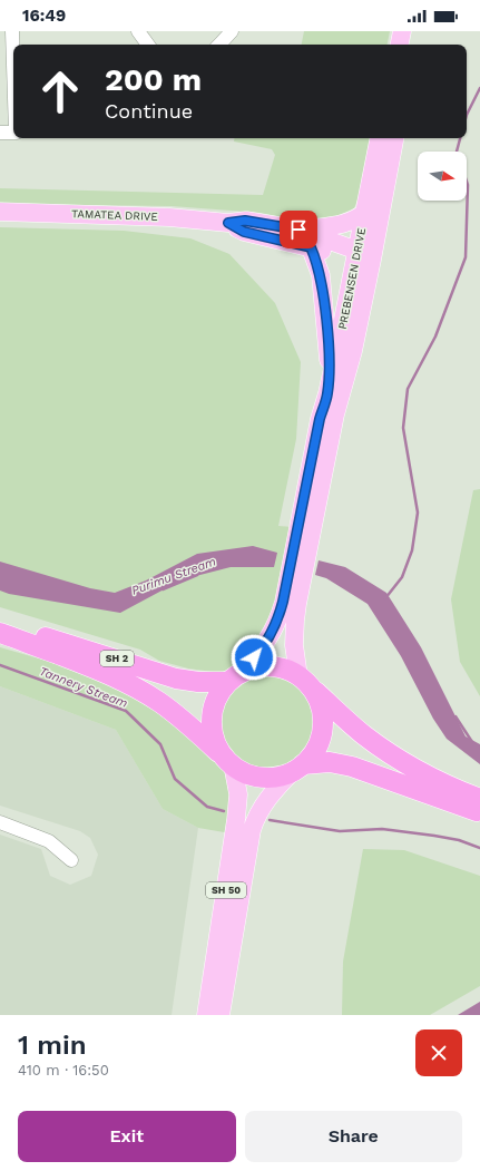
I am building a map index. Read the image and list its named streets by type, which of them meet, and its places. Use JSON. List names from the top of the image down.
{
  "streets": {
    "highway": ["SH 2", "SH 50"],
    "main road": ["TAMATEA DRIVE", "PREBENSEN DRIVE"]
  },
  "crossings": [
    ["TAMATEA DRIVE", "PREBENSEN DRIVE"],
    ["PREBENSEN DRIVE", "SH 2"],
    ["PREBENSEN DRIVE", "SH 50"],
    ["SH 2", "SH 50"]
  ],
  "water": ["Purimu Stream", "Tannery Stream"],
  "north": "right",
  "page": {
    "status": "16:49",
    "turn": ["200 m", "Continue"],
    "heading": ["1 min", "410 m · 16:50"],
    "buttons": ["Exit", "Share"]
  }
}
